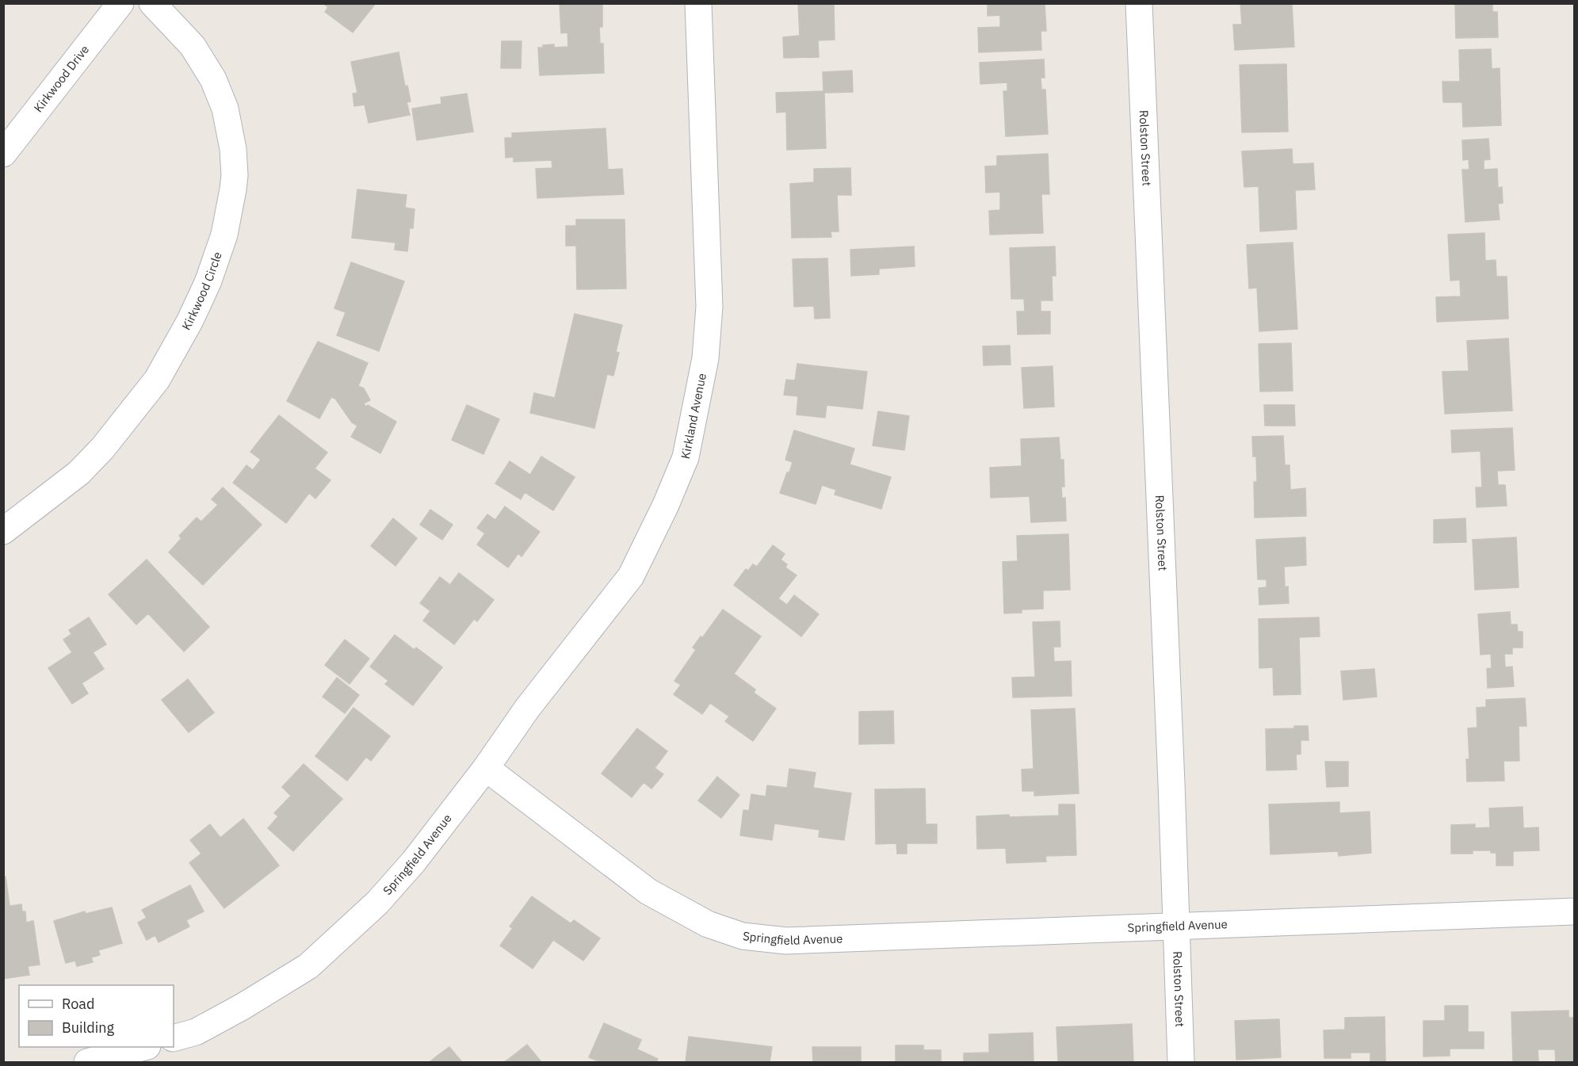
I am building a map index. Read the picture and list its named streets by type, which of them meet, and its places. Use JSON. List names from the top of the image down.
{
  "streets": {
    "street": [
      "Kirkwood Drive",
      "Rolston Street",
      "Kirkwood Circle",
      "Kirkland Avenue",
      "Springfield Avenue"
    ]
  },
  "crossings": [
    ["Rolston Street", "Springfield Avenue"],
    ["Kirkland Avenue", "Springfield Avenue"]
  ],
  "legend": ["Road", "Building"]
}
